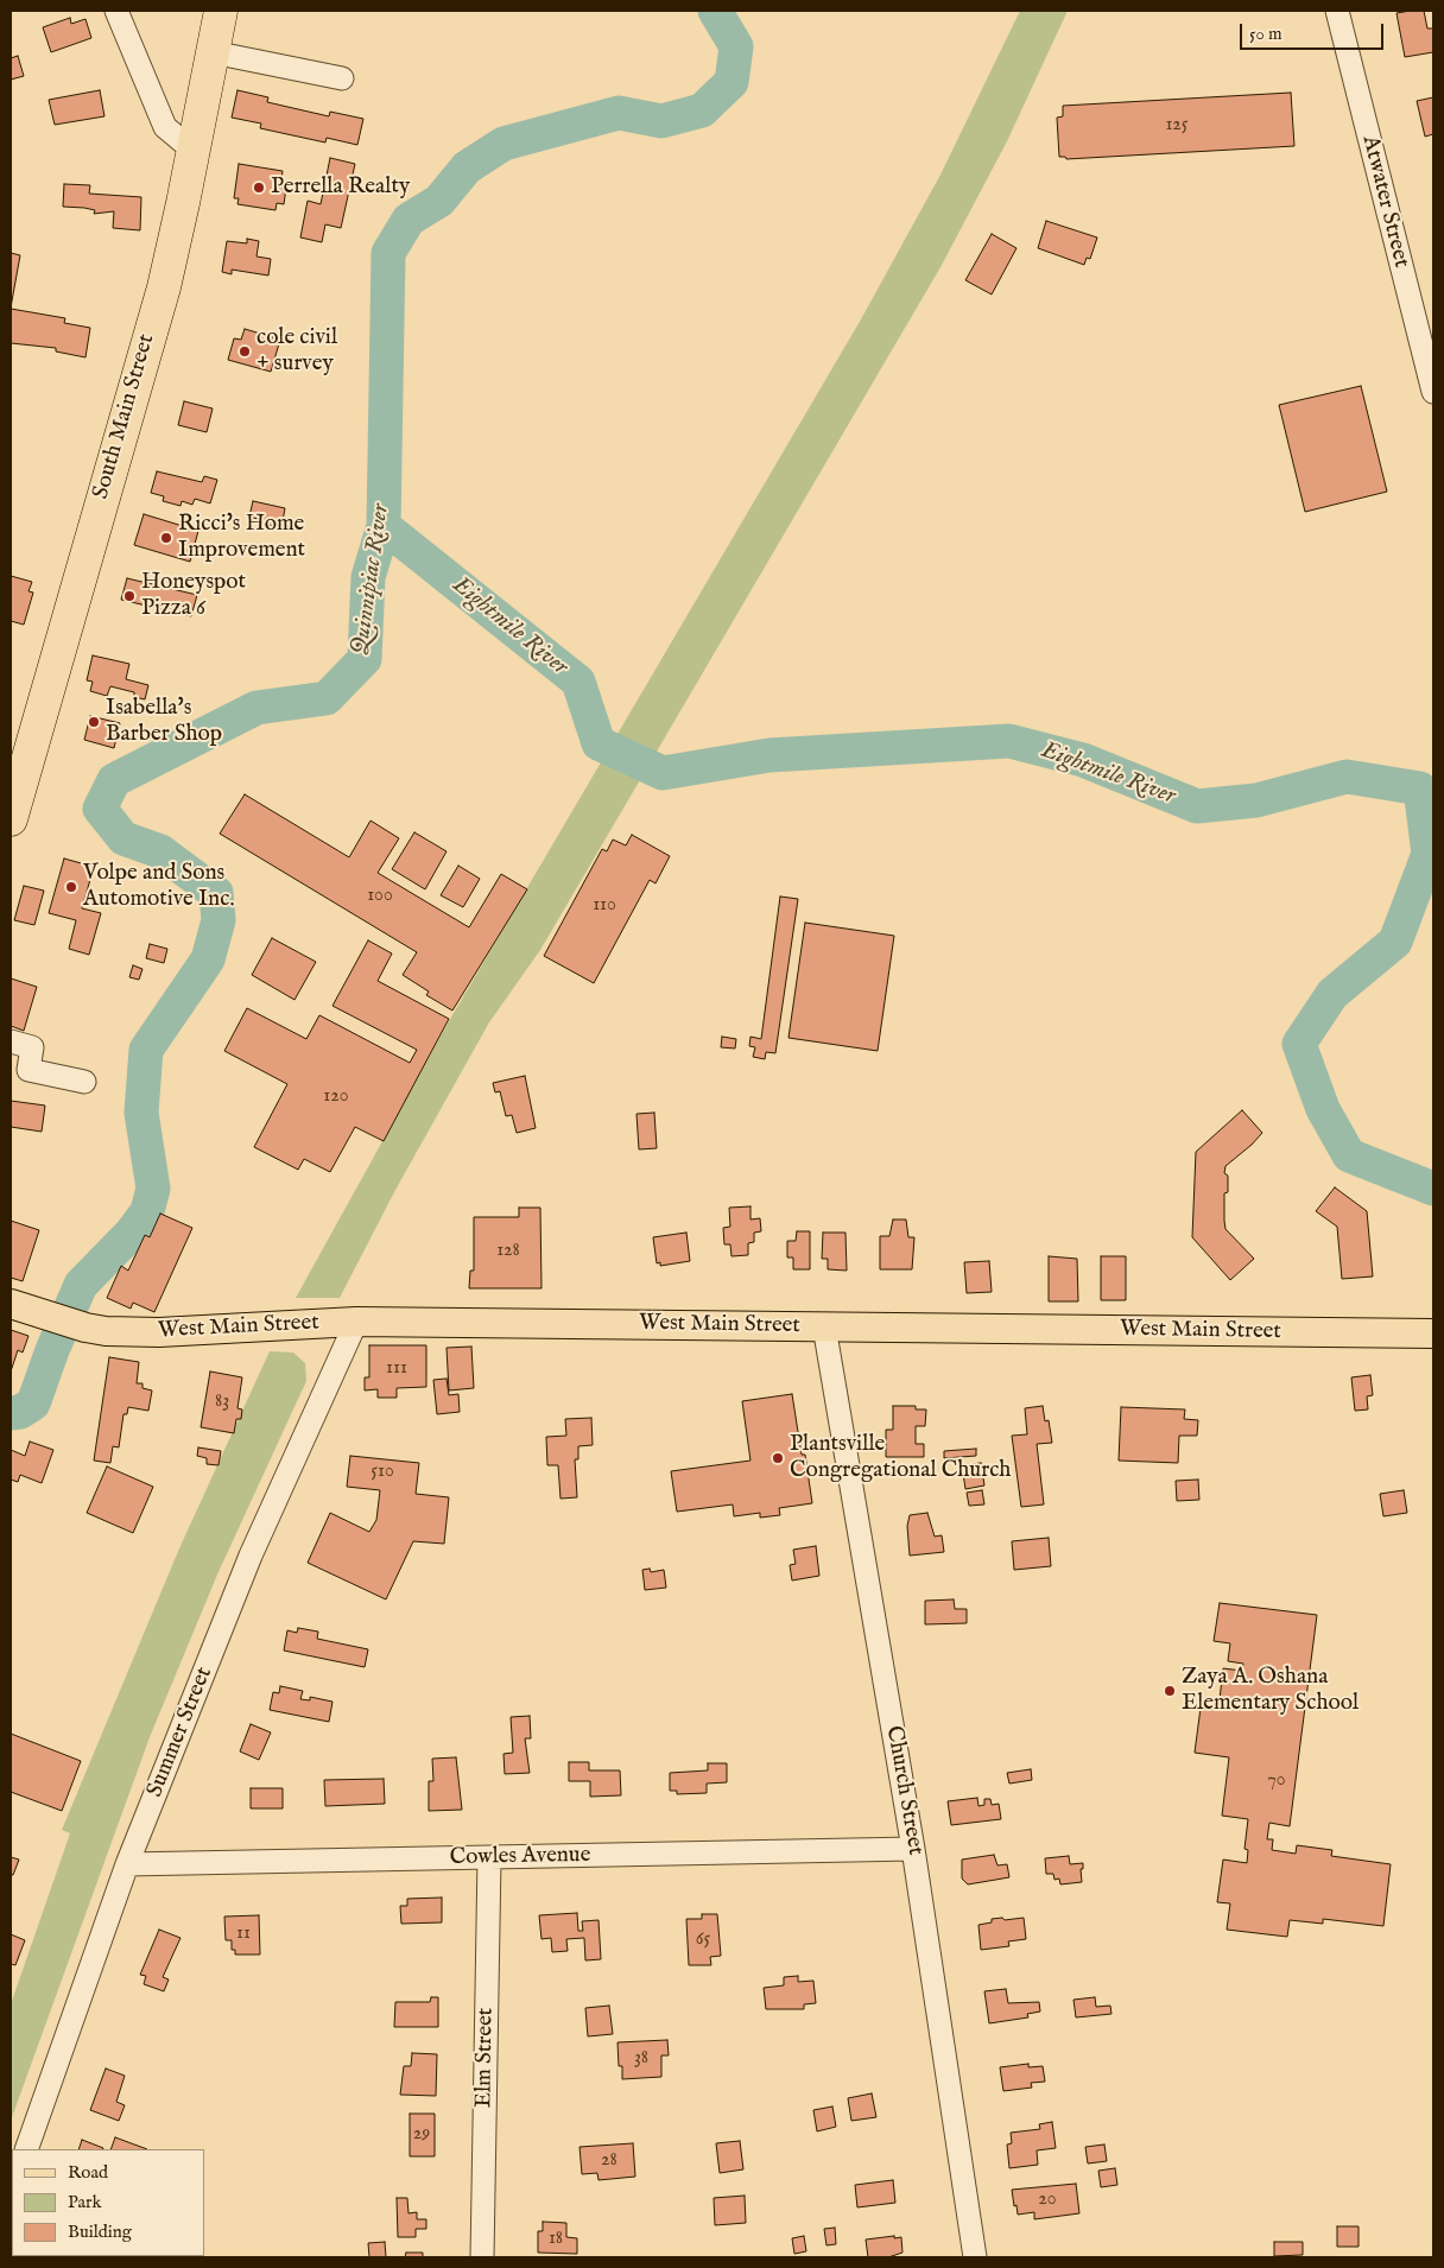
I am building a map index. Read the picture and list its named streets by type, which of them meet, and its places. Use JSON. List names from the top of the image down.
{
  "streets": {
    "highway": ["South Main Street"],
    "main road": ["West Main Street"],
    "street": [
      "Atwater Street",
      "Summer Street",
      "Church Street",
      "Cowles Avenue",
      "Elm Street"
    ]
  },
  "crossings": [
    ["West Main Street", "Summer Street"],
    ["West Main Street", "Church Street"],
    ["Summer Street", "Cowles Avenue"],
    ["Church Street", "Cowles Avenue"],
    ["Cowles Avenue", "Elm Street"]
  ],
  "water": ["Quinnipiac River", "Eightmile River"],
  "places": [
    "Perrella Realty",
    "cole civil + survey",
    "Ricci's Home Improvement",
    "Honeyspot Pizza 6",
    "Isabella's Barber Shop",
    "Volpe and Sons Automotive Inc.",
    "Plantsville Congregational Church",
    "Zaya A. Oshana Elementary School"
  ],
  "house_numbers": [
    "125",
    "100",
    "110",
    "120",
    "128",
    "111",
    "83",
    "510",
    "70",
    "11",
    "65",
    "38",
    "29",
    "28",
    "20",
    "18"
  ],
  "legend": ["Road", "Park", "Building"],
  "scale_bar": "50 m"
}
